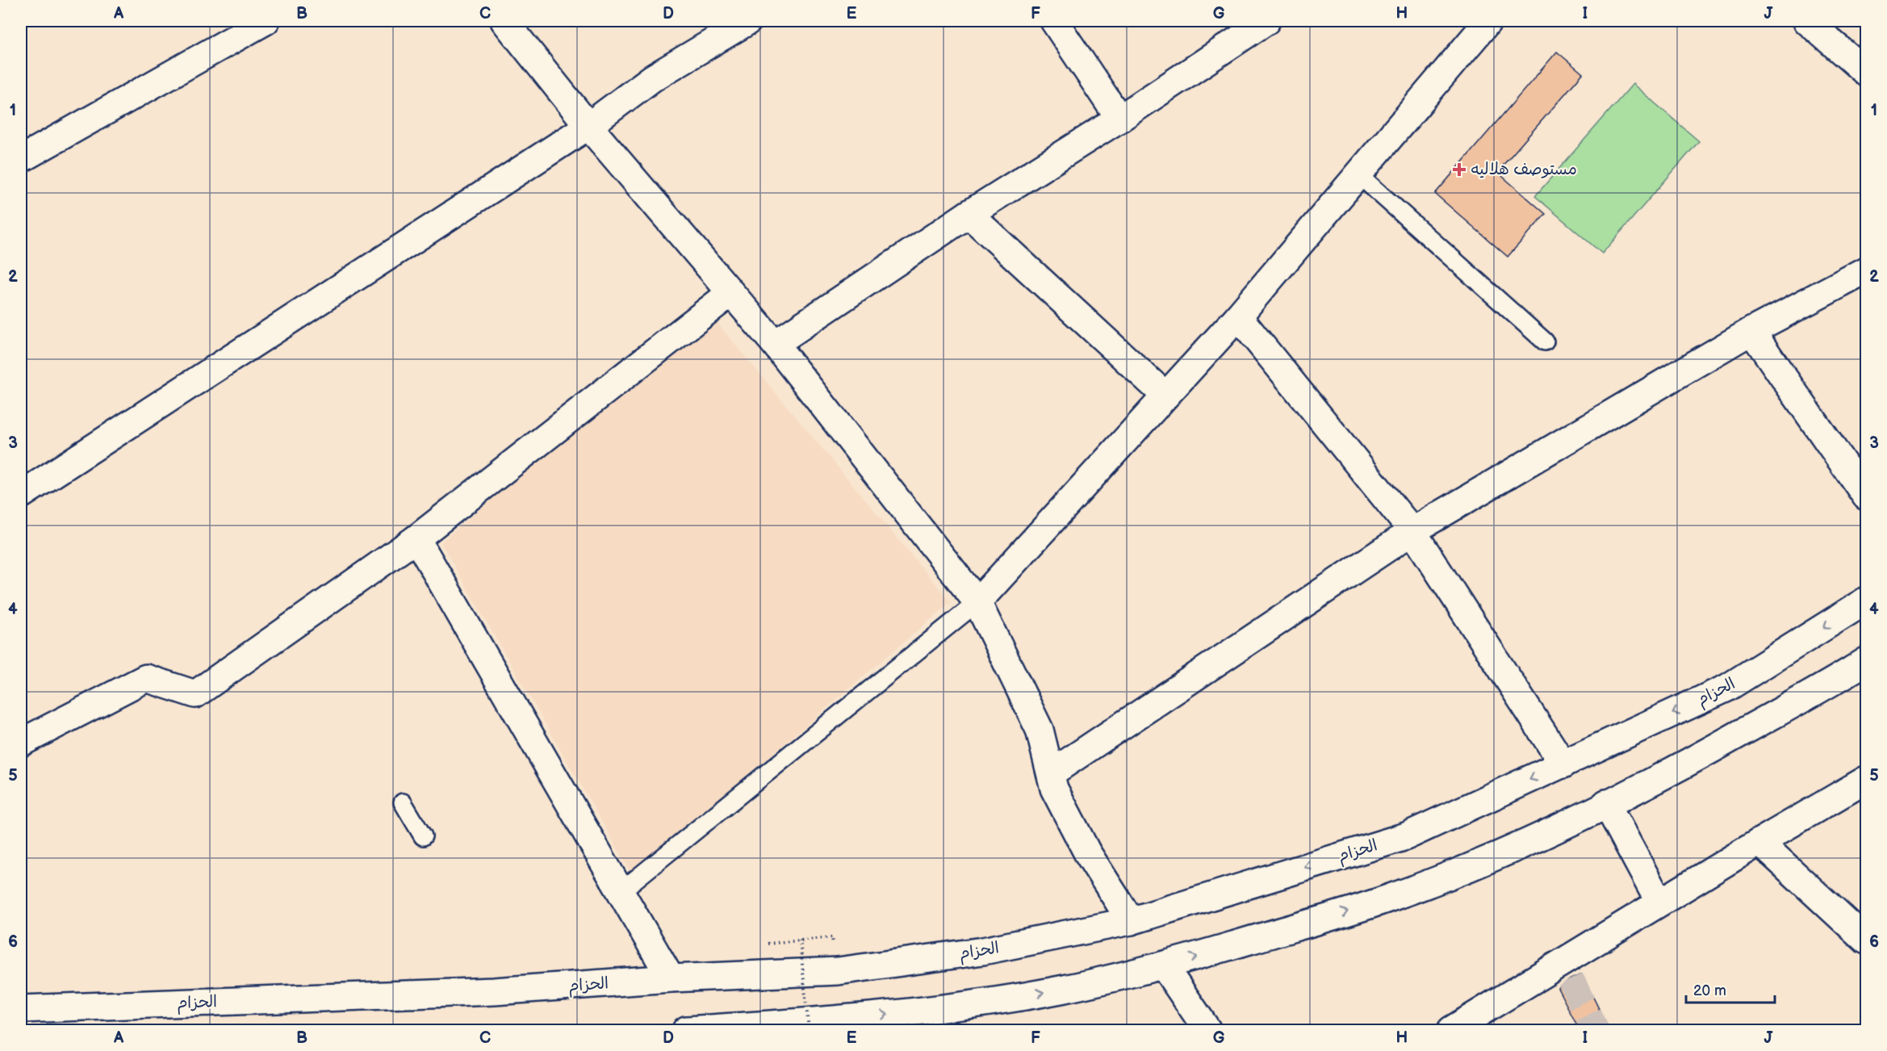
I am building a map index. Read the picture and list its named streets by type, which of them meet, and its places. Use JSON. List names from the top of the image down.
{
  "streets": {
    "street": ["الحزام"]
  },
  "places": {
    "health": ["مستوصف هلاليه"]
  },
  "scale_bar": "20 m",
  "grid": {
    "columns": [
      "A",
      "B",
      "C",
      "D",
      "E",
      "F",
      "G",
      "H",
      "I",
      "J"
    ],
    "rows": [
      "1",
      "2",
      "3",
      "4",
      "5",
      "6"
    ]
  }
}
